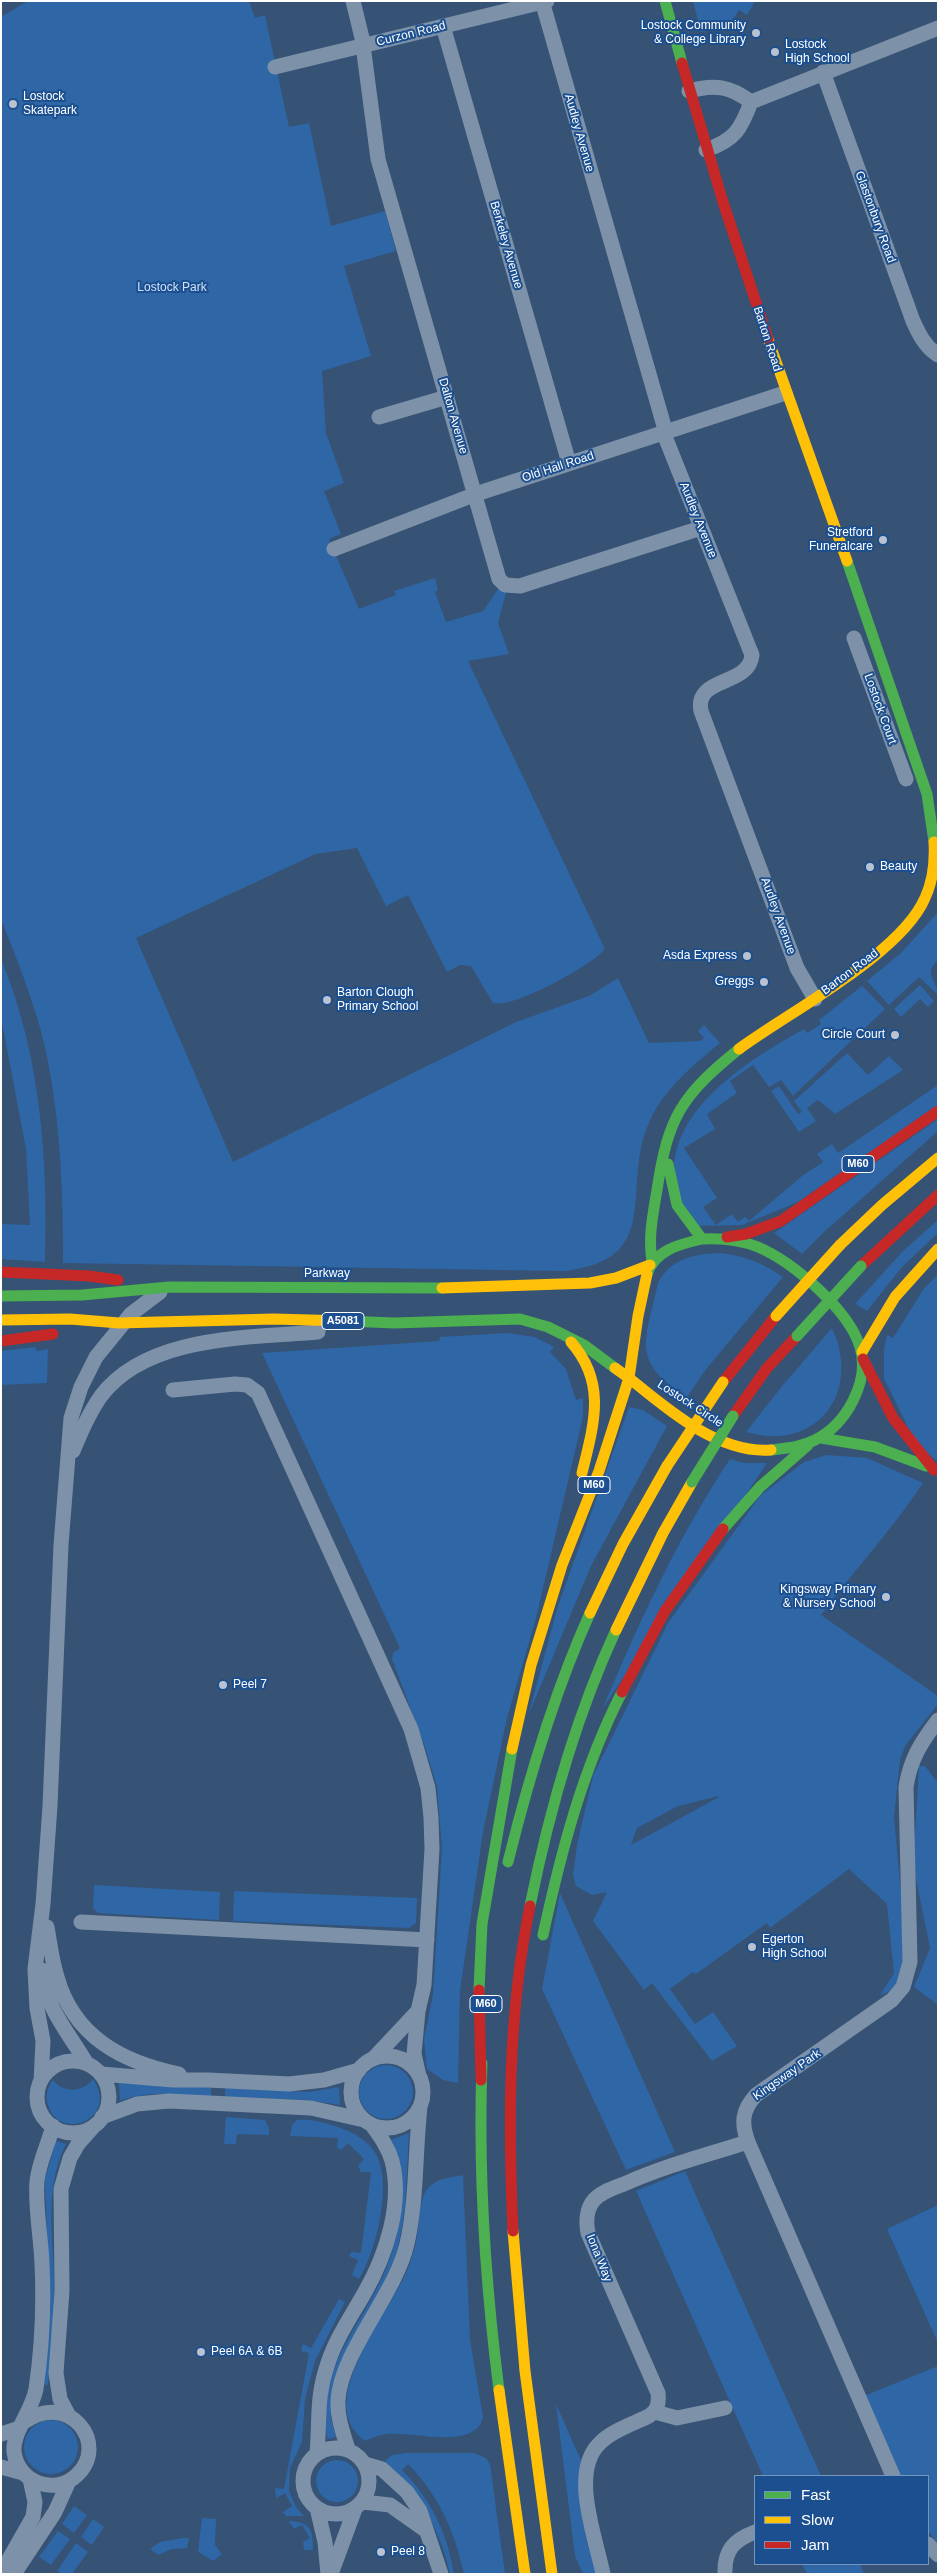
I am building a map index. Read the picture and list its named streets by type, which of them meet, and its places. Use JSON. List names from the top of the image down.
{
  "streets": {
    "main road": [
      "Barton Road",
      "M60",
      "Parkway",
      "A5081",
      "Lostock Circle"
    ],
    "street": [
      "Curzon Road",
      "Audley Avenue",
      "Glastonbury Road",
      "Berkeley Avenue",
      "Dalton Avenue",
      "Old Hall Road",
      "Lostock Court",
      "Kingsway Park",
      "Iona Way"
    ]
  },
  "crossings": [
    ["Curzon Road", "Audley Avenue"],
    ["Curzon Road", "Berkeley Avenue"],
    ["Curzon Road", "Dalton Avenue"],
    ["Audley Avenue", "Barton Road"],
    ["Audley Avenue", "Dalton Avenue"],
    ["Audley Avenue", "Old Hall Road"],
    ["Berkeley Avenue", "Old Hall Road"],
    ["Barton Road", "Old Hall Road"],
    ["Barton Road", "Parkway"],
    ["Dalton Avenue", "Old Hall Road"],
    ["M60", "A5081"],
    ["M60", "Lostock Circle"],
    ["A5081", "Lostock Circle"],
    ["Kingsway Park", "Iona Way"]
  ],
  "parks": ["Lostock Park"],
  "places": [
    "Lostock Community & College Library",
    "Lostock High School",
    "Lostock Skatepark",
    "Stretford Funeralcare",
    "Beauty",
    "Asda Express",
    "Greggs",
    "Barton Clough Primary School",
    "Circle Court",
    "Kingsway Primary & Nursery School",
    "Peel 7",
    "Egerton High School",
    "Peel 6A & 6B",
    "Peel 8"
  ],
  "legend": ["Fast", "Slow", "Jam"]
}
